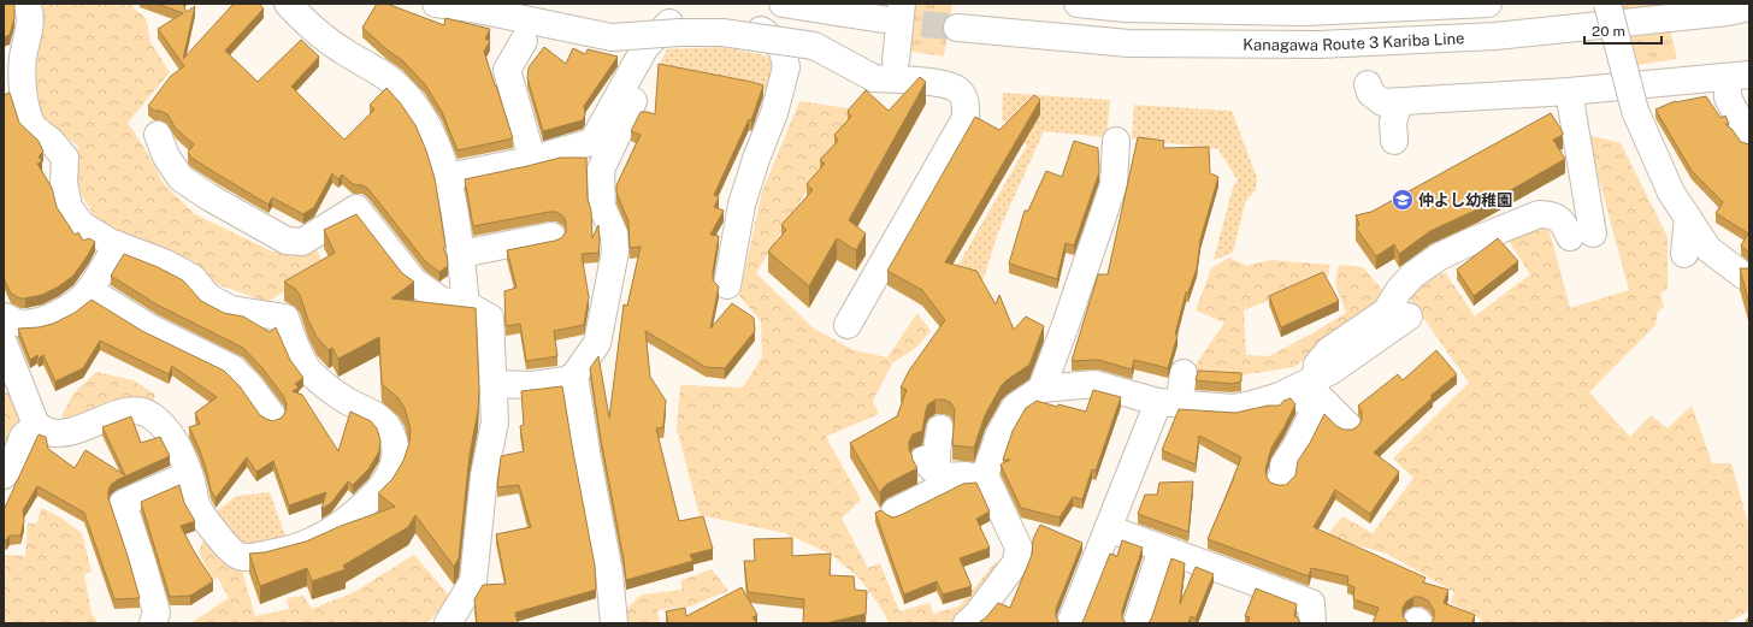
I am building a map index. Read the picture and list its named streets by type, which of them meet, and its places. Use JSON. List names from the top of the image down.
{
  "streets": {
    "main road": ["Kanagawa Route 3 Kariba Line"]
  },
  "places": {
    "school or university": ["仲よし幼稚園"]
  },
  "scale_bar": "20 m"
}
